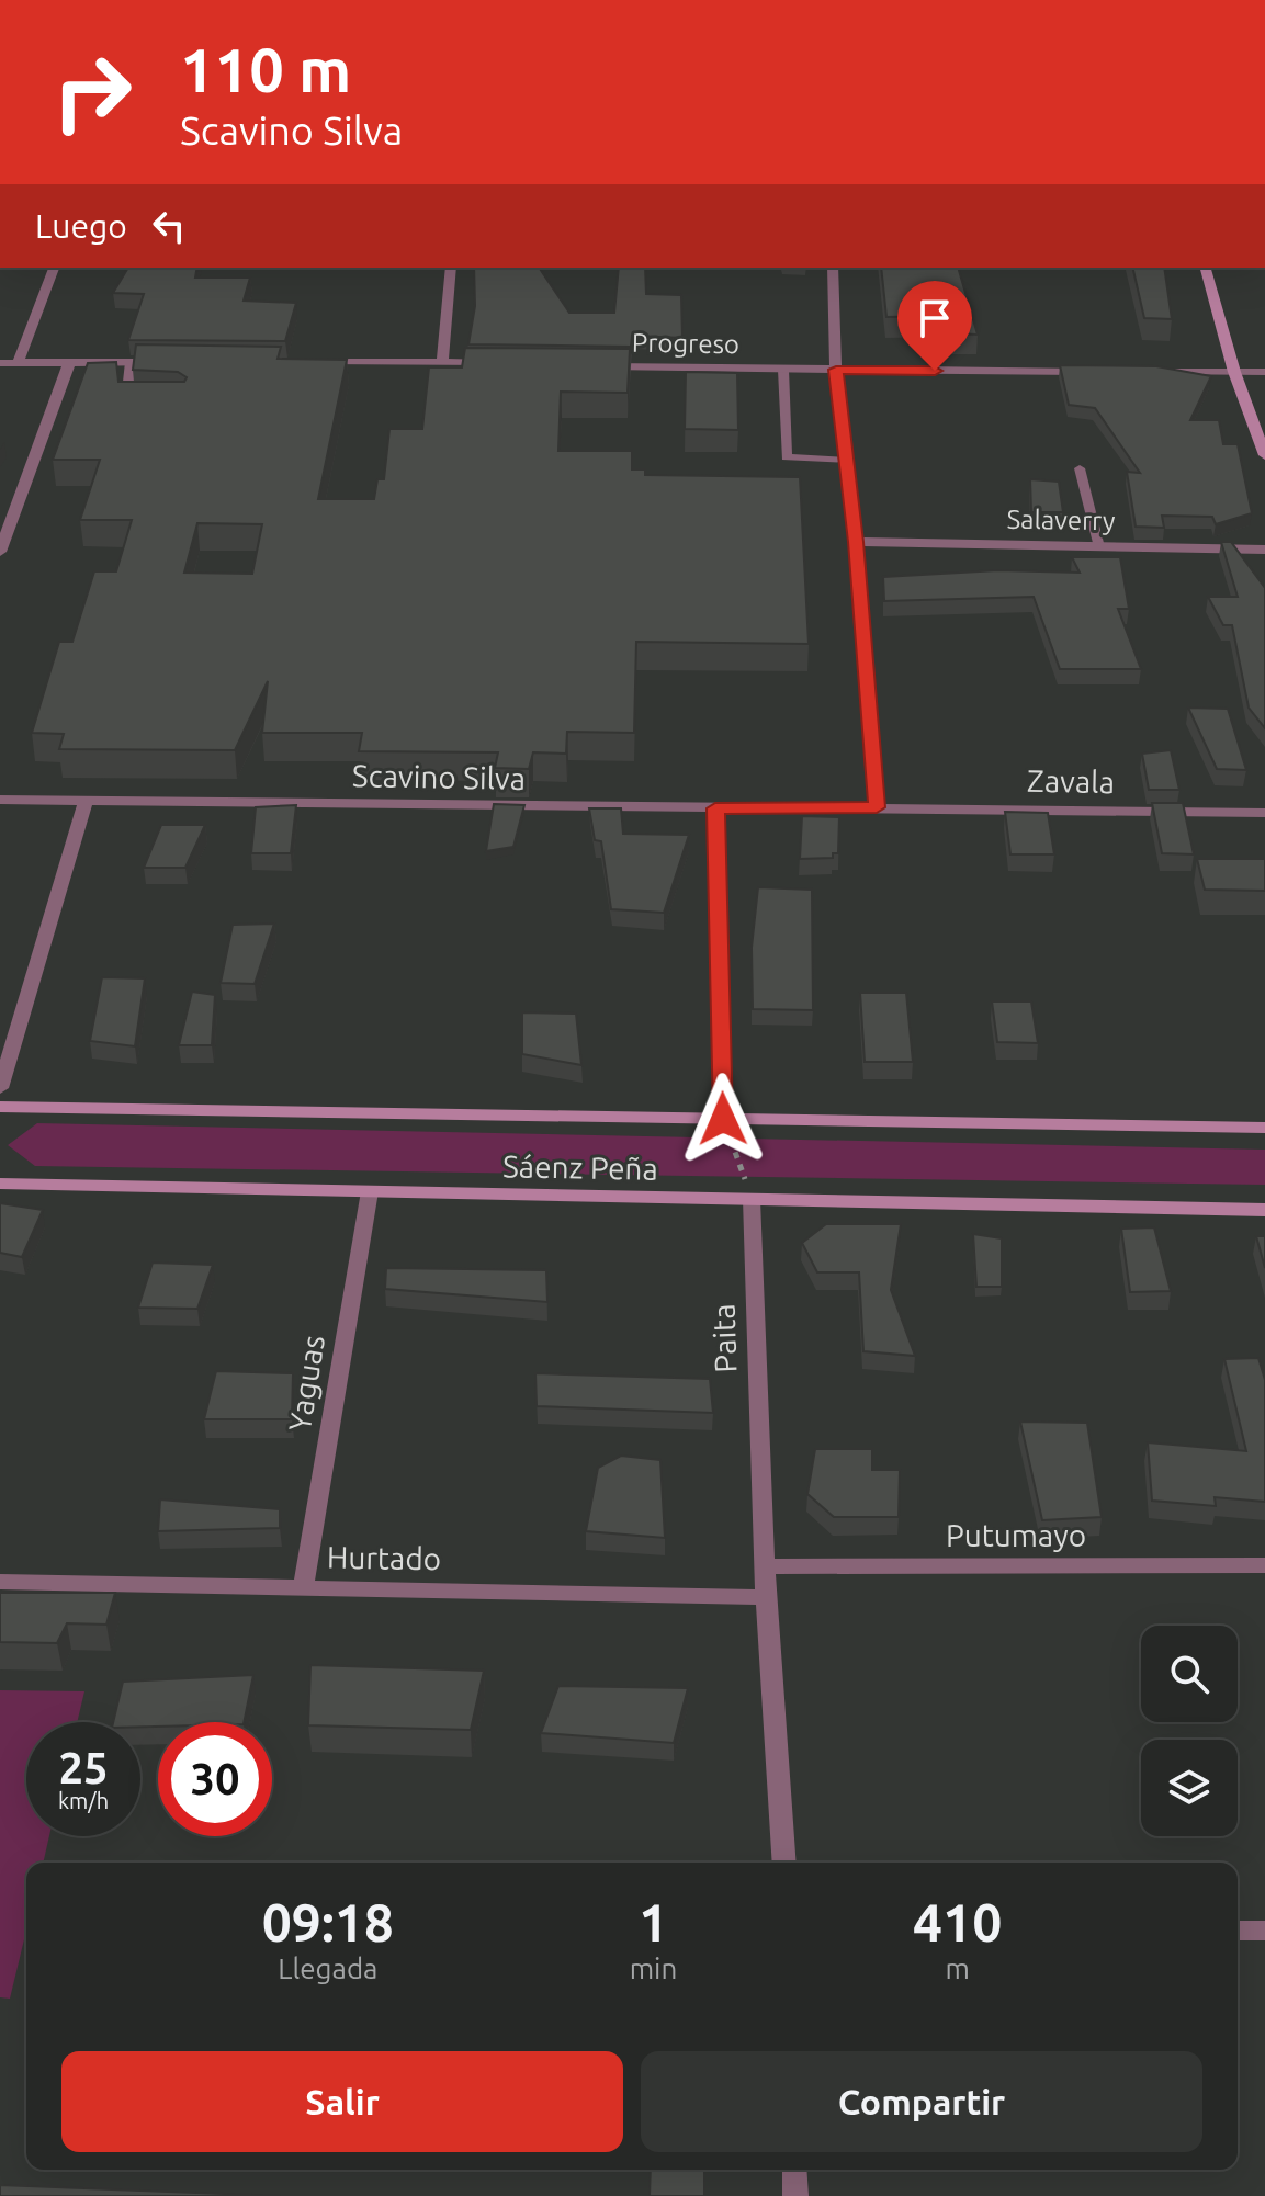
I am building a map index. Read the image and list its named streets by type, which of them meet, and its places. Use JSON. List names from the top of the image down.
{
  "streets": {
    "main road": ["Sáenz Peña"],
    "street": [
      "Progreso",
      "Salaverry",
      "Scavino Silva",
      "Zavala",
      "Paita",
      "Yaguas",
      "Putumayo",
      "Hurtado"
    ]
  },
  "crossings": [
    ["Scavino Silva", "Zavala"],
    ["Sáenz Peña", "Paita"],
    ["Sáenz Peña", "Yaguas"],
    ["Paita", "Putumayo"],
    ["Paita", "Hurtado"],
    ["Yaguas", "Hurtado"]
  ],
  "page": {
    "turn": ["110 m", "Scavino Silva"],
    "then": "Luego",
    "speed": "25 km/h",
    "limit": "30",
    "eta": [
      "09:18",
      "Llegada",
      "1",
      "min",
      "410",
      "m"
    ],
    "buttons": ["Salir", "Compartir"]
  }
}
